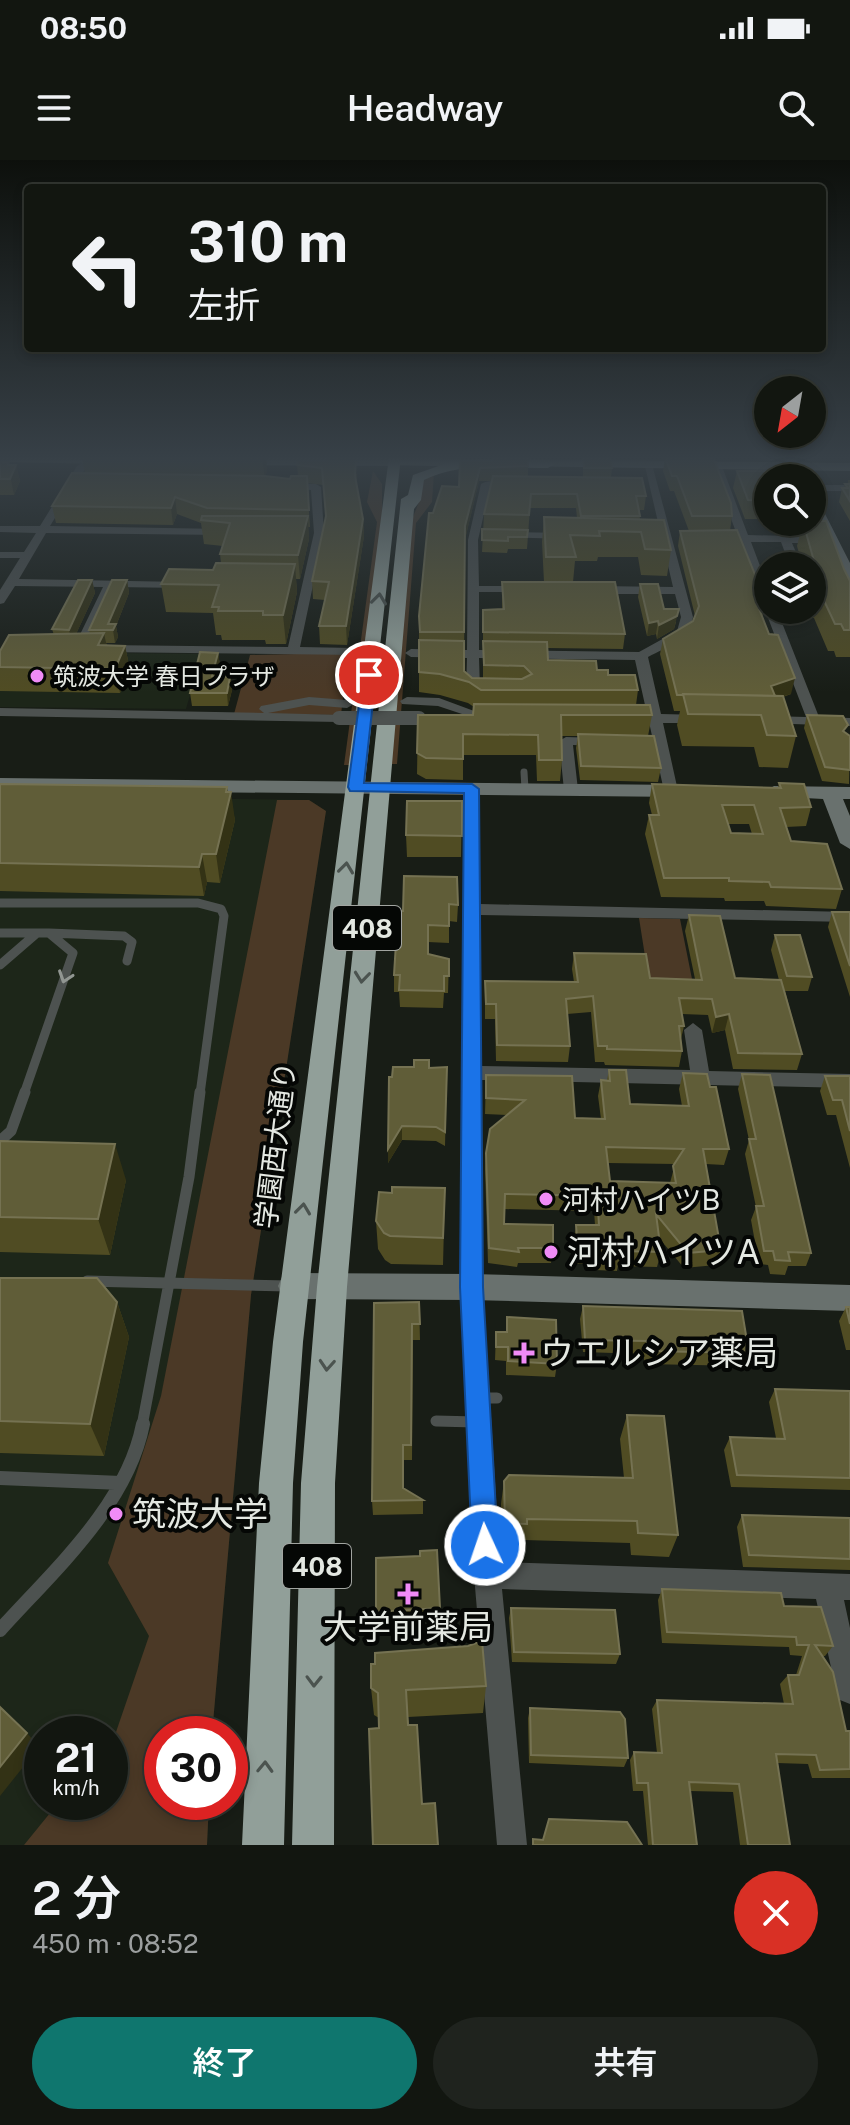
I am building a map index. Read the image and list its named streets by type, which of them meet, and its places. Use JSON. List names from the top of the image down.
{
  "streets": {
    "highway": ["408", "学園西大通り"]
  },
  "places": {
    "other": [
      "筑波大学 春日プラザ",
      "河村ハイツB",
      "河村ハイツA",
      "筑波大学"
    ],
    "health": ["ウエルシア薬局", "大学前薬局"]
  },
  "north": "bottom left",
  "page": {
    "status": "08:50",
    "header": "Headway",
    "turn": ["310 m", "左折"],
    "speed": "21 km/h",
    "limit": "30",
    "heading": ["2 分", "450 m · 08:52"],
    "buttons": ["終了", "共有"]
  }
}
